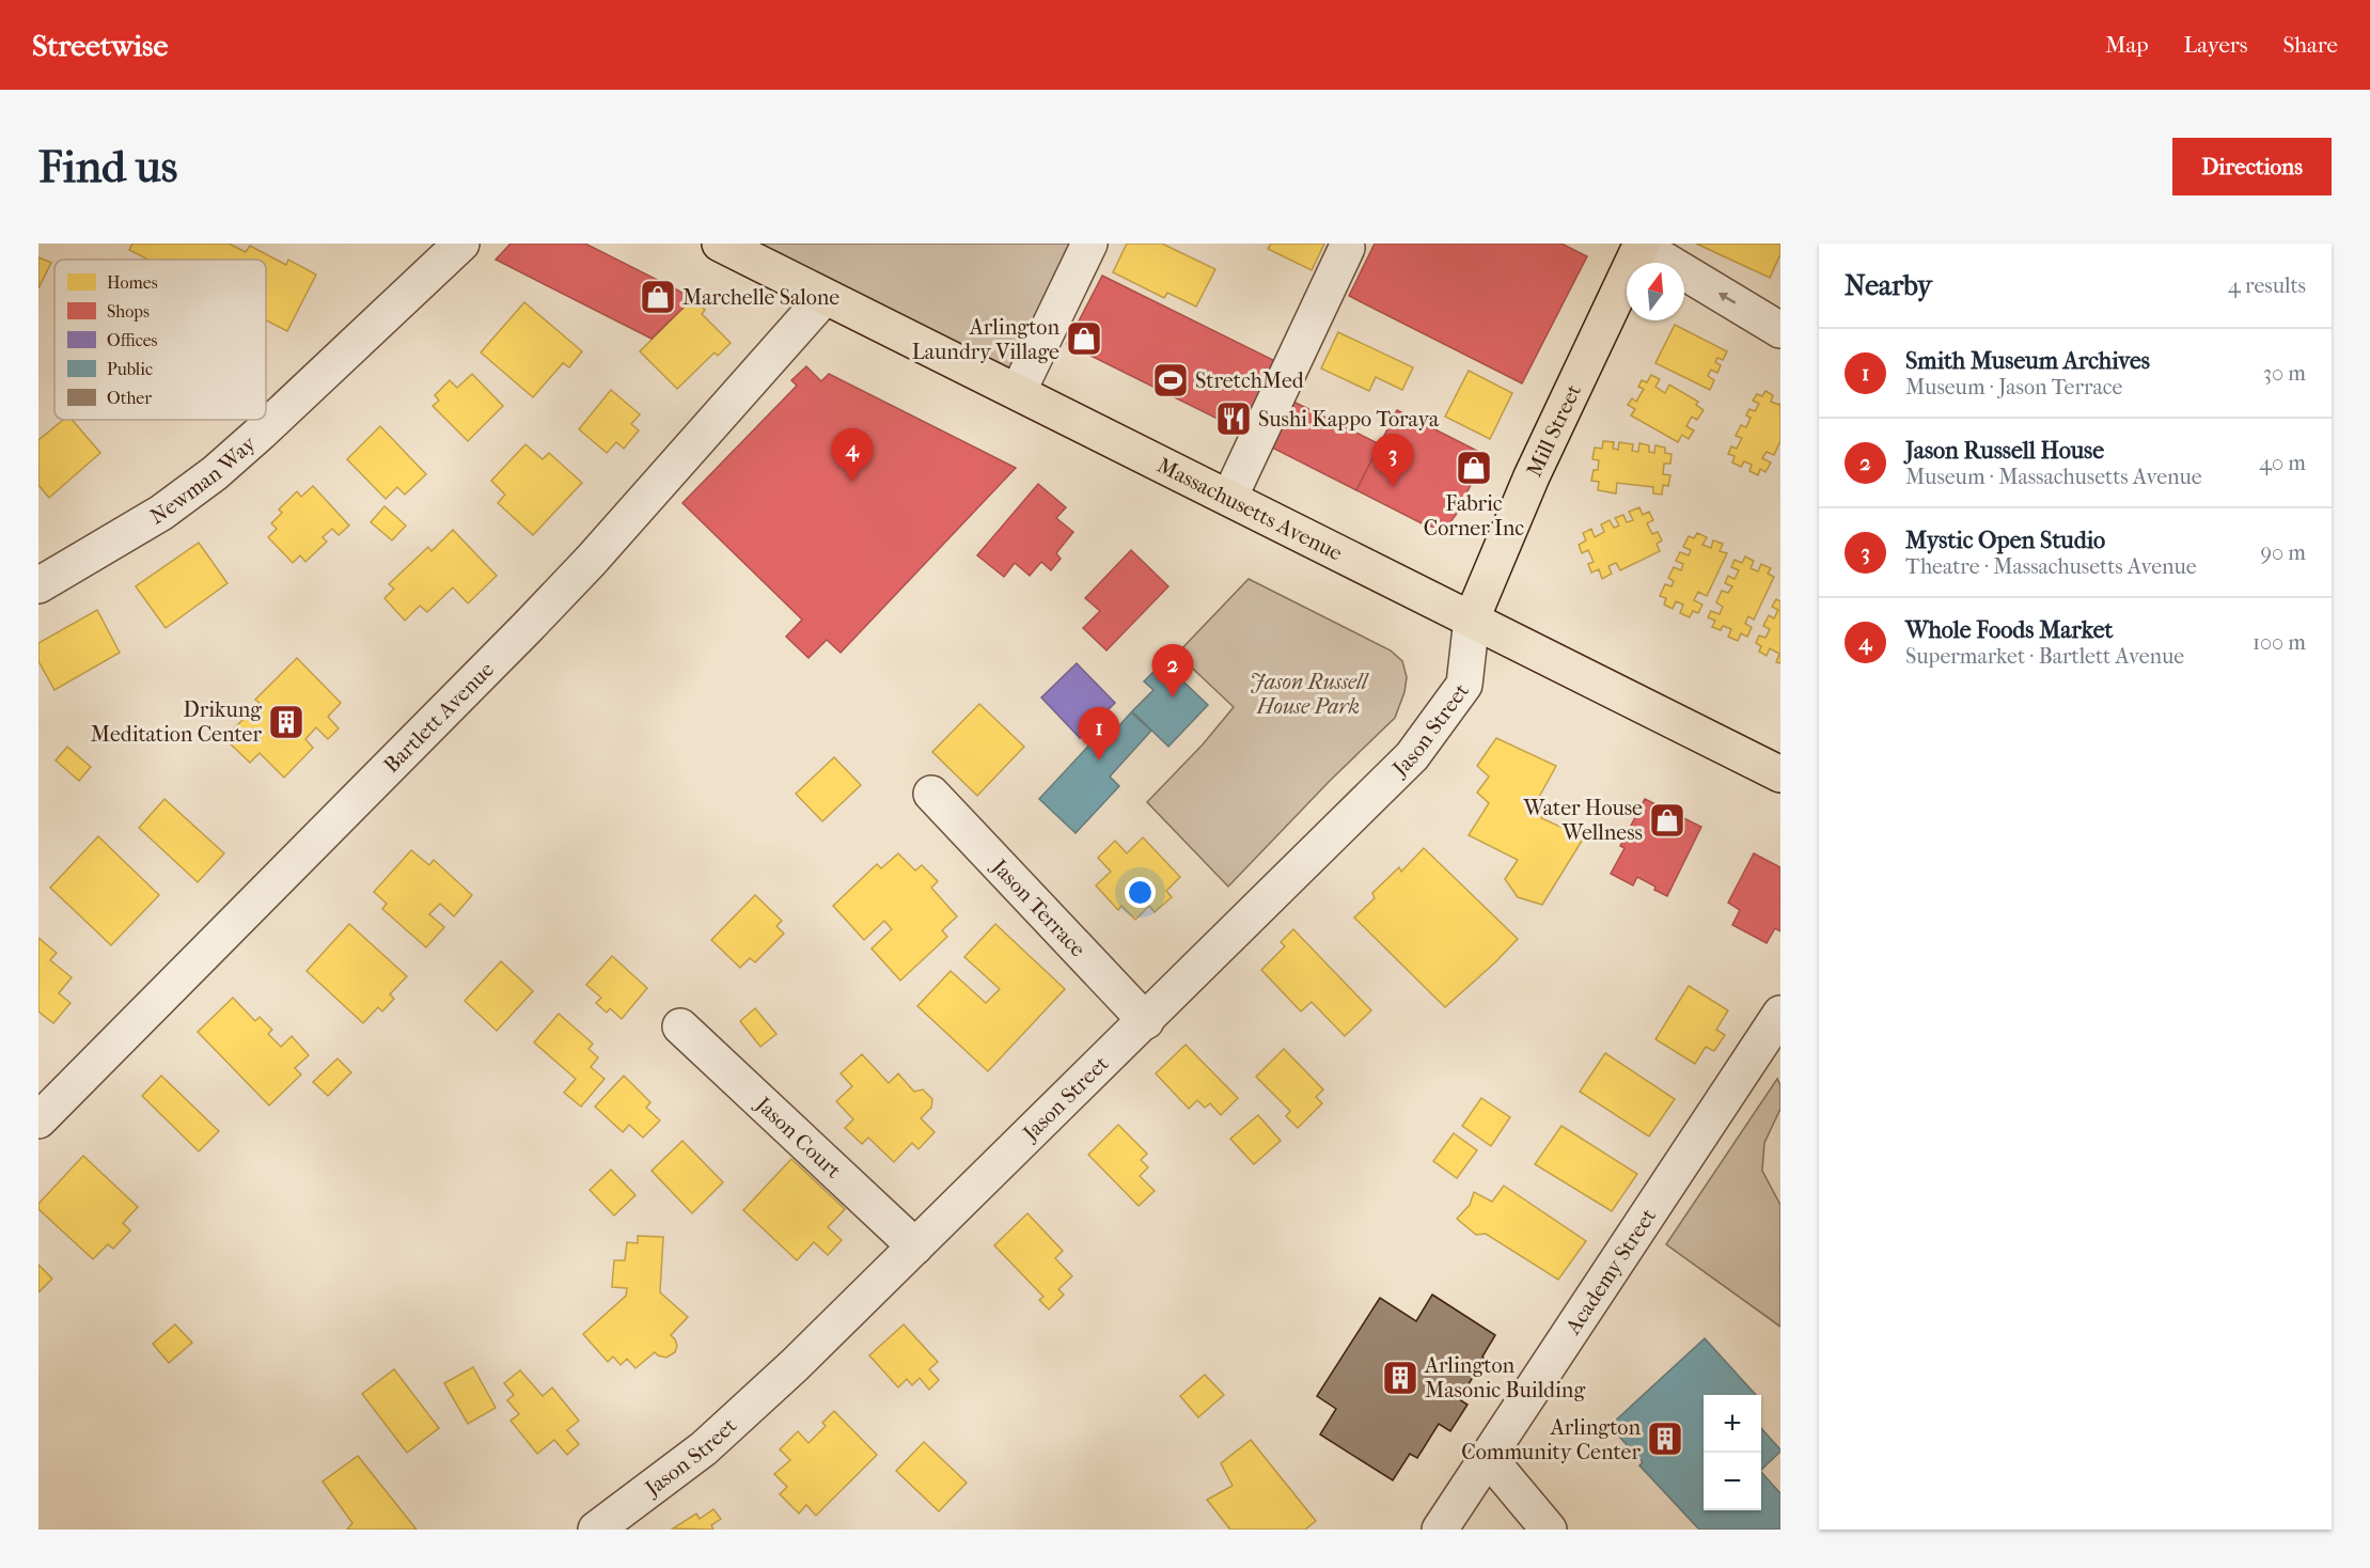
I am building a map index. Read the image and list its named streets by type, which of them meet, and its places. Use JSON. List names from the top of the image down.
{
  "streets": {
    "main road": ["Mill Street", "Massachusetts Avenue"],
    "street": [
      "Newman Way",
      "Bartlett Avenue",
      "Jason Street",
      "Jason Terrace",
      "Jason Court",
      "Academy Street"
    ]
  },
  "crossings": [
    ["Mill Street", "Massachusetts Avenue"],
    ["Mill Street", "Jason Street"],
    ["Massachusetts Avenue", "Bartlett Avenue"],
    ["Massachusetts Avenue", "Jason Street"],
    ["Jason Street", "Jason Terrace"],
    ["Jason Street", "Jason Court"]
  ],
  "parks": ["Jason Russell House Park"],
  "places": {
    "shop": [
      "Marchelle Salone",
      "Arlington Laundry Village",
      "Fabric Corner Inc",
      "Water House Wellness"
    ],
    "sports": ["StretchMed"],
    "restaurant": ["Sushi Kappo Toraya"],
    "building": ["Drikung Meditation Center", "Arlington Masonic Building", "Arlington Community Center"]
  },
  "legend": [
    "Homes",
    "Shops",
    "Offices",
    "Public",
    "Other"
  ],
  "north": "top",
  "page": {
    "header": "Streetwise",
    "nav": ["Map", "Layers", "Share"],
    "buttons": "Directions",
    "title": "Find us",
    "heading": ["Nearby", "4 results"],
    "list": [
      {
        "mark": "1",
        "name": "Smith Museum Archives",
        "note": "Museum · Jason Terrace",
        "value": "30 m"
      },
      {
        "mark": "2",
        "name": "Jason Russell House",
        "note": "Museum · Massachusetts Avenue",
        "value": "40 m"
      },
      {
        "mark": "3",
        "name": "Mystic Open Studio",
        "note": "Theatre · Massachusetts Avenue",
        "value": "90 m"
      },
      {
        "mark": "4",
        "name": "Whole Foods Market",
        "note": "Supermarket · Bartlett Avenue",
        "value": "100 m"
      }
    ],
    "pins": [
      "4",
      "3",
      "2",
      "1"
    ],
    "map_buttons": ["+", "−"]
  }
}
